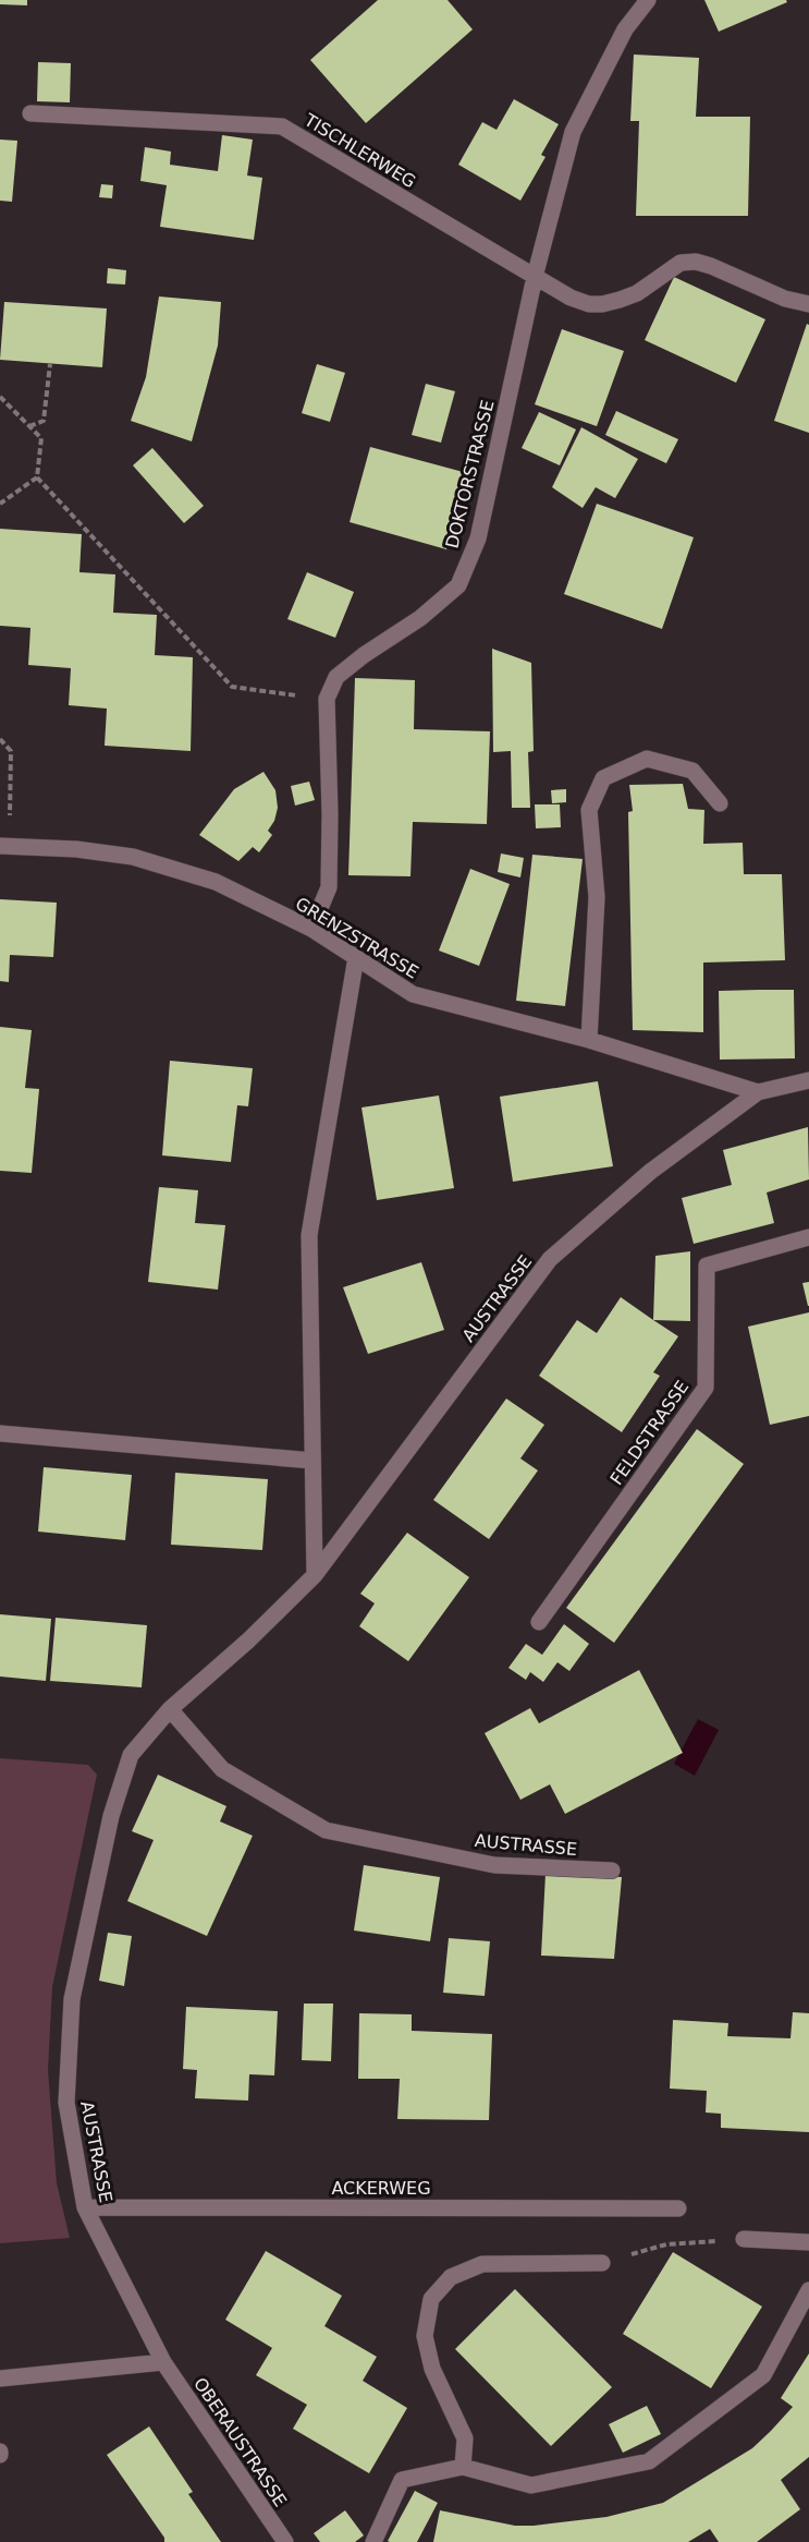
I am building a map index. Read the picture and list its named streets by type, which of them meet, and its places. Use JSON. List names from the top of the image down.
{
  "streets": {
    "street": [
      "TISCHLERWEG",
      "DOKTORSTRASSE",
      "GRENZSTRASSE",
      "AUSTRASSE",
      "FELDSTRASSE",
      "ACKERWEG",
      "OBERAUSTRASSE"
    ]
  },
  "crossings": [
    ["TISCHLERWEG", "DOKTORSTRASSE"],
    ["GRENZSTRASSE", "AUSTRASSE"],
    ["AUSTRASSE", "ACKERWEG"],
    ["AUSTRASSE", "OBERAUSTRASSE"]
  ]
}
